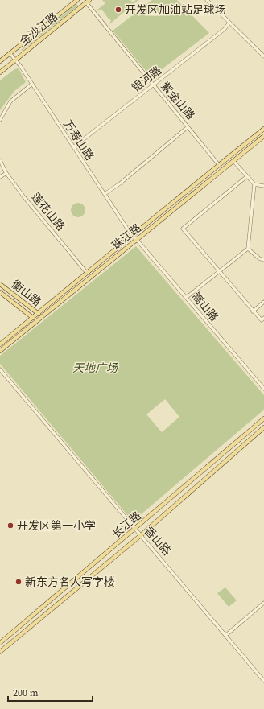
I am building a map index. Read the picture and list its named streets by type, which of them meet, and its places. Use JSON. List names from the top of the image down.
{
  "streets": {
    "main road": [
      "金沙江路",
      "珠江路",
      "衡山路",
      "长江路"
    ],
    "street": [
      "银河路",
      "紫金山路",
      "万寿山路",
      "莲花山路",
      "嵩山路",
      "香山路"
    ]
  },
  "crossings": [
    ["金沙江路", "紫金山路"],
    ["金沙江路", "万寿山路"],
    ["银河路", "紫金山路"],
    ["银河路", "万寿山路"],
    ["万寿山路", "嵩山路"],
    ["珠江路", "衡山路"],
    ["珠江路", "嵩山路"],
    ["长江路", "香山路"]
  ],
  "parks": ["天地广场"],
  "places": ["开发区加油站足球场", "开发区第一小学", "新东方名人写字楼"],
  "scale_bar": "200 m"
}
